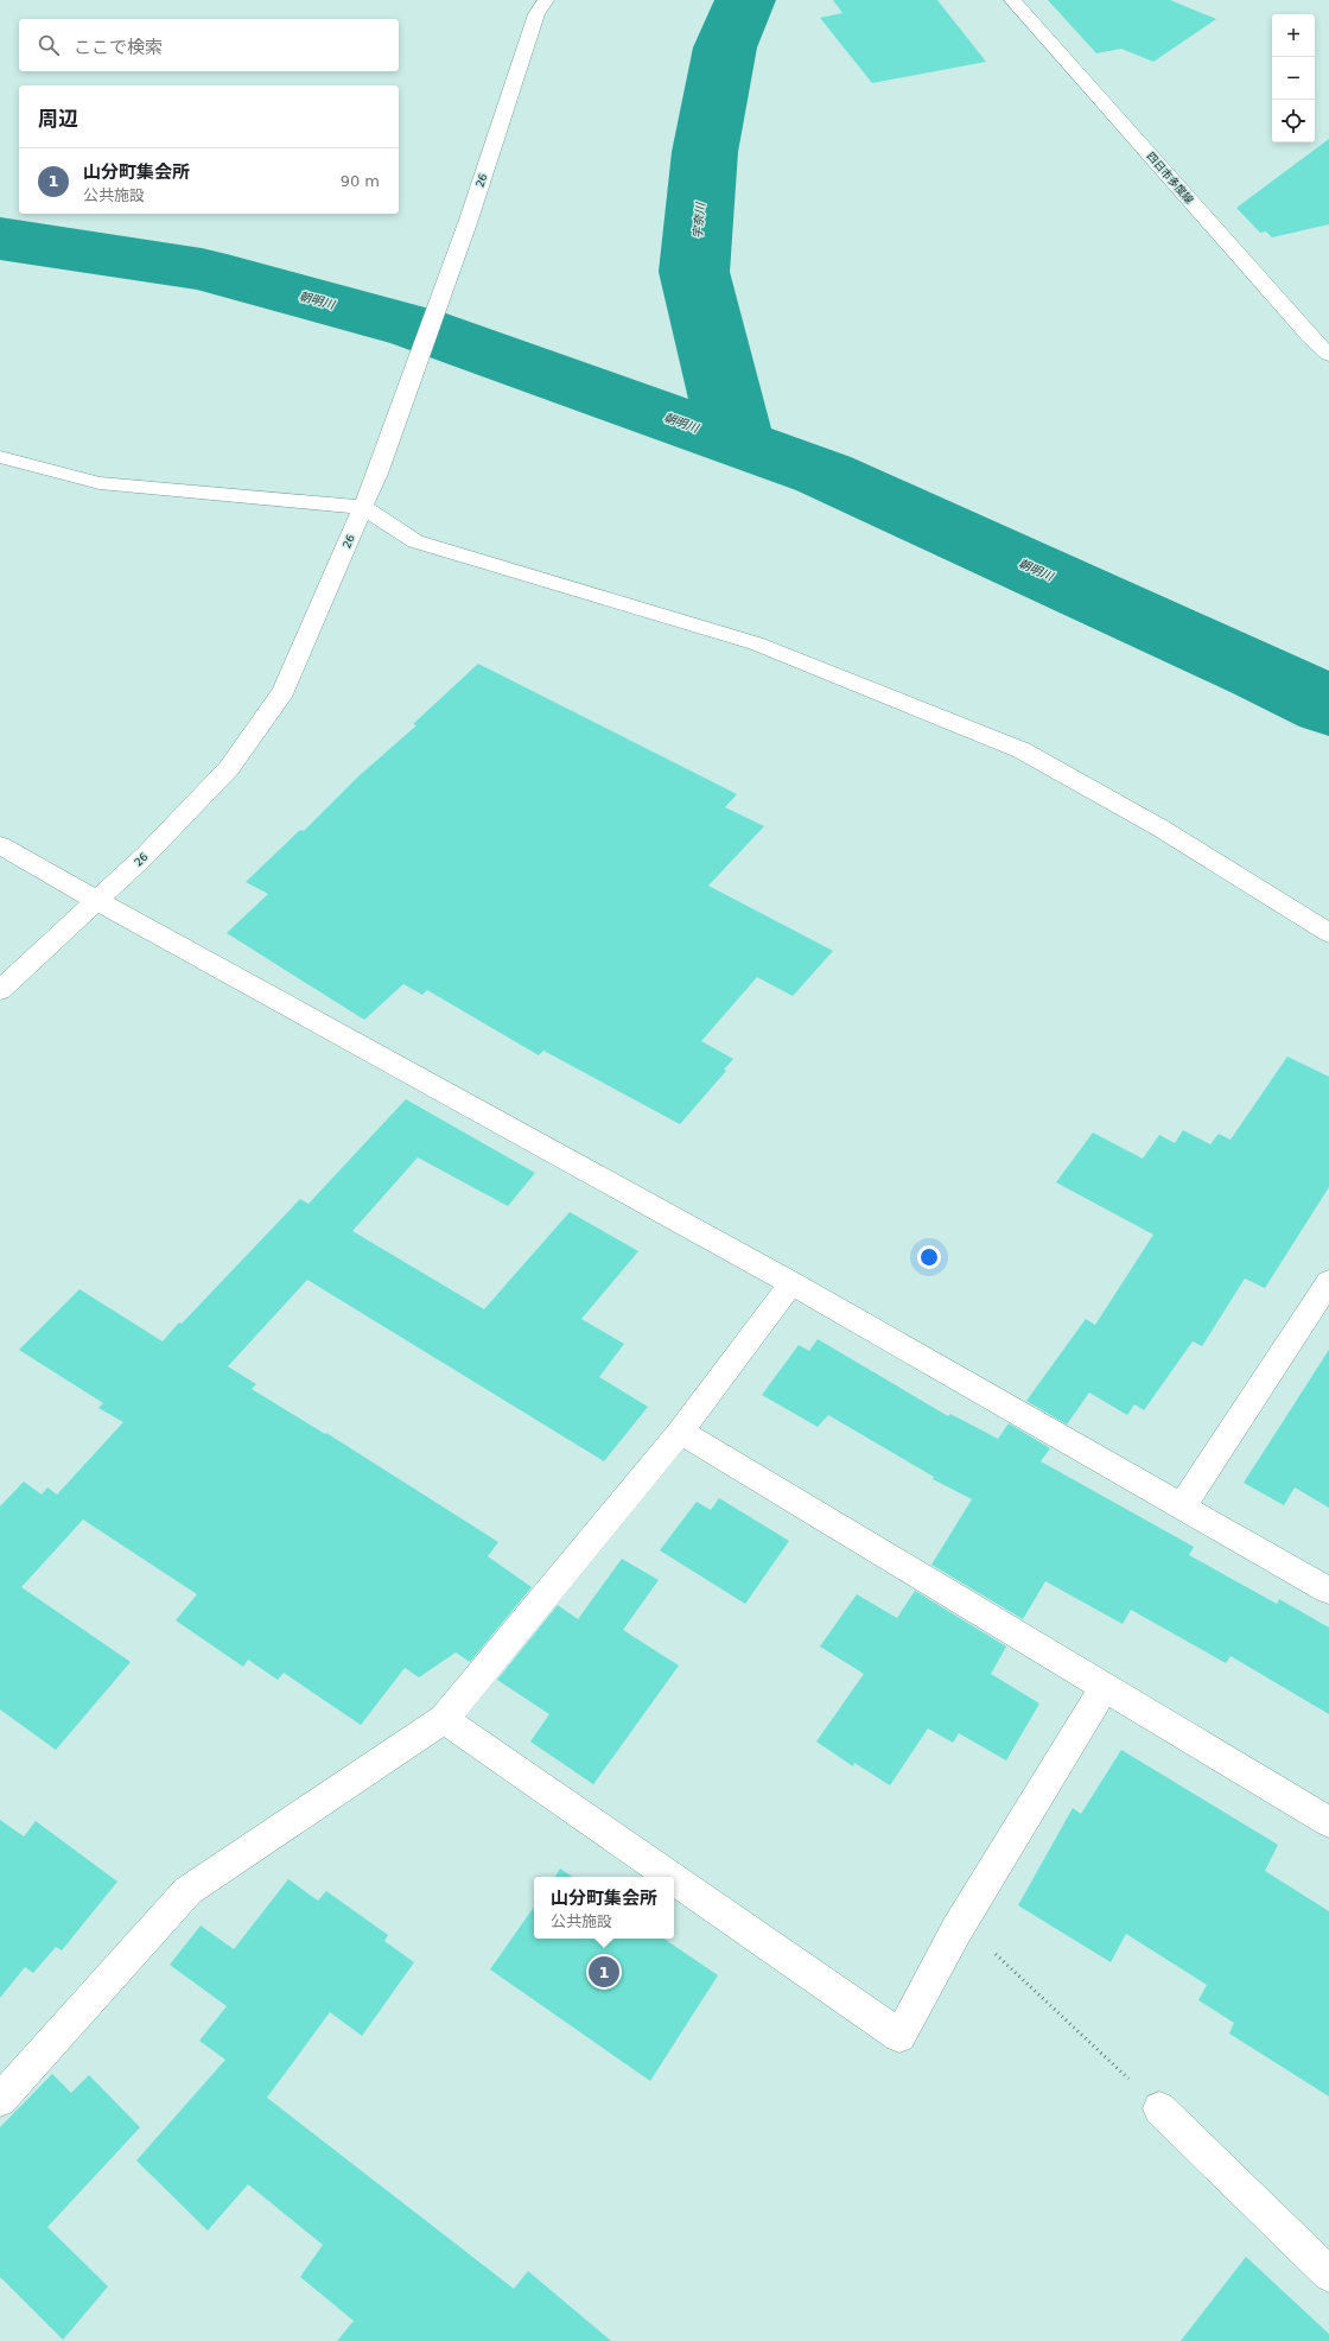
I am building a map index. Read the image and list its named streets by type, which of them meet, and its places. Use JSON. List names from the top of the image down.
{
  "streets": {
    "street": ["四日市多度線", "26"]
  },
  "water": ["宇奈川", "朝明川"],
  "page": {
    "map_buttons": ["+", "−"],
    "search": "ここで検索",
    "heading": "周辺",
    "list": [
      {
        "mark": "1",
        "name": "山分町集会所",
        "note": "公共施設",
        "value": "90 m"
      }
    ],
    "popup": ["山分町集会所", "公共施設"],
    "pins": "1"
  }
}
